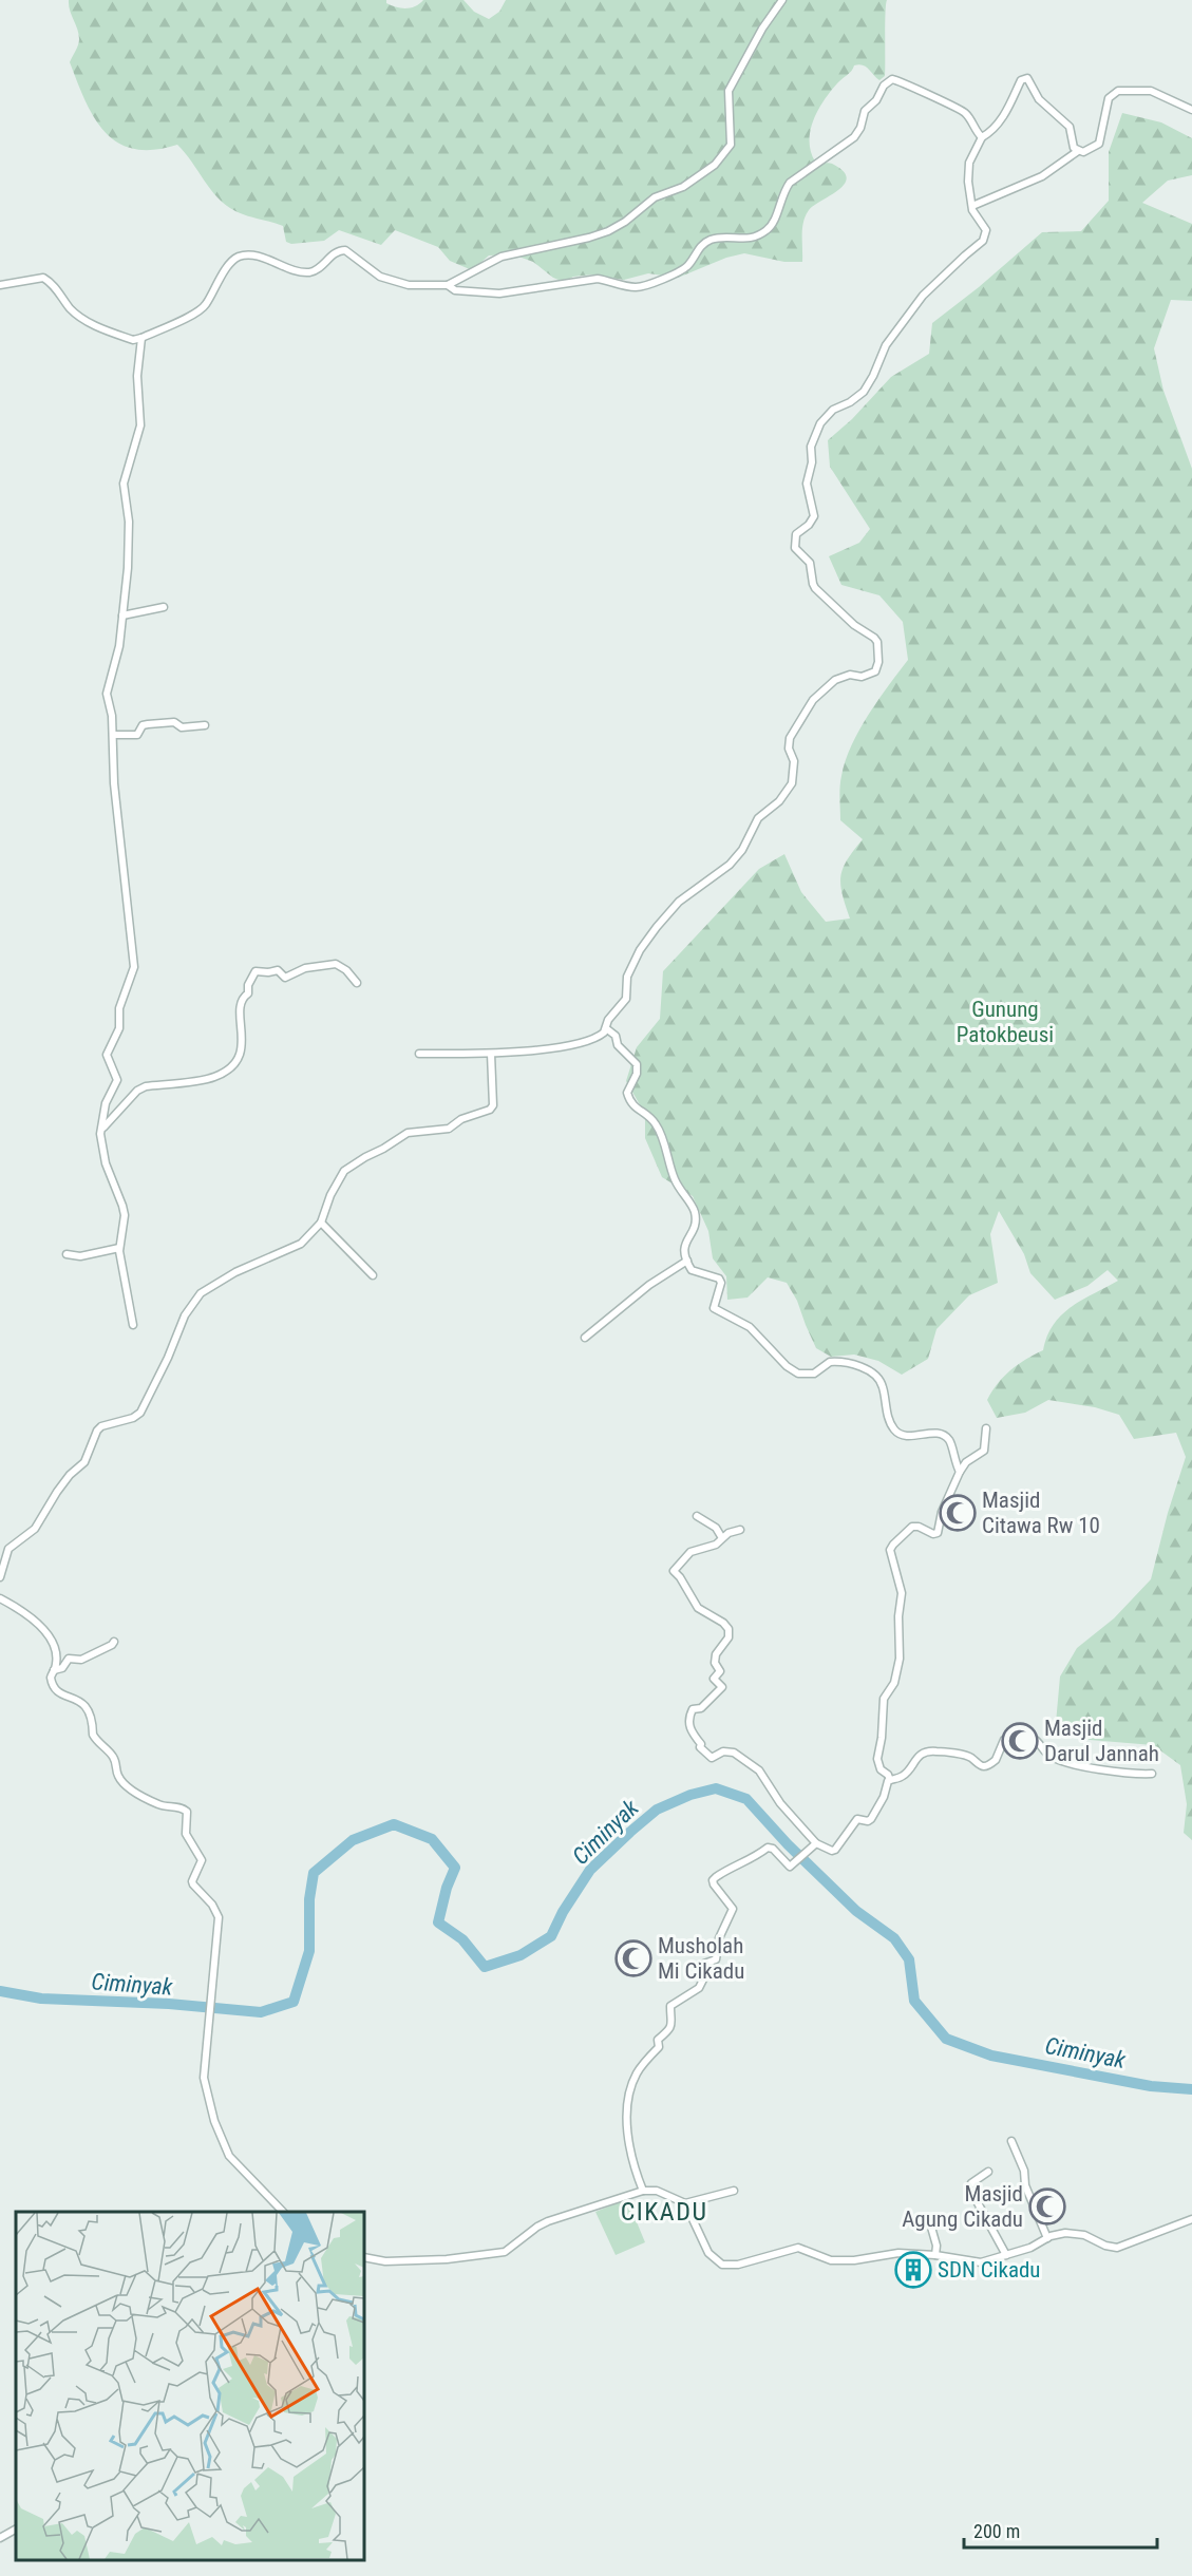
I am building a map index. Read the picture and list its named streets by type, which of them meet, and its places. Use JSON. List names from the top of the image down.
{
  "districts": ["CIKADU"],
  "water": ["Ciminyak"],
  "parks": ["Gunung Patokbeusi"],
  "places": {
    "mosque": [
      "Masjid Citawa Rw 10",
      "Masjid Darul Jannah",
      "Musholah Mi Cikadu",
      "Masjid Agung Cikadu"
    ],
    "building": ["SDN Cikadu"]
  },
  "scale_bar": "200 m"
}
